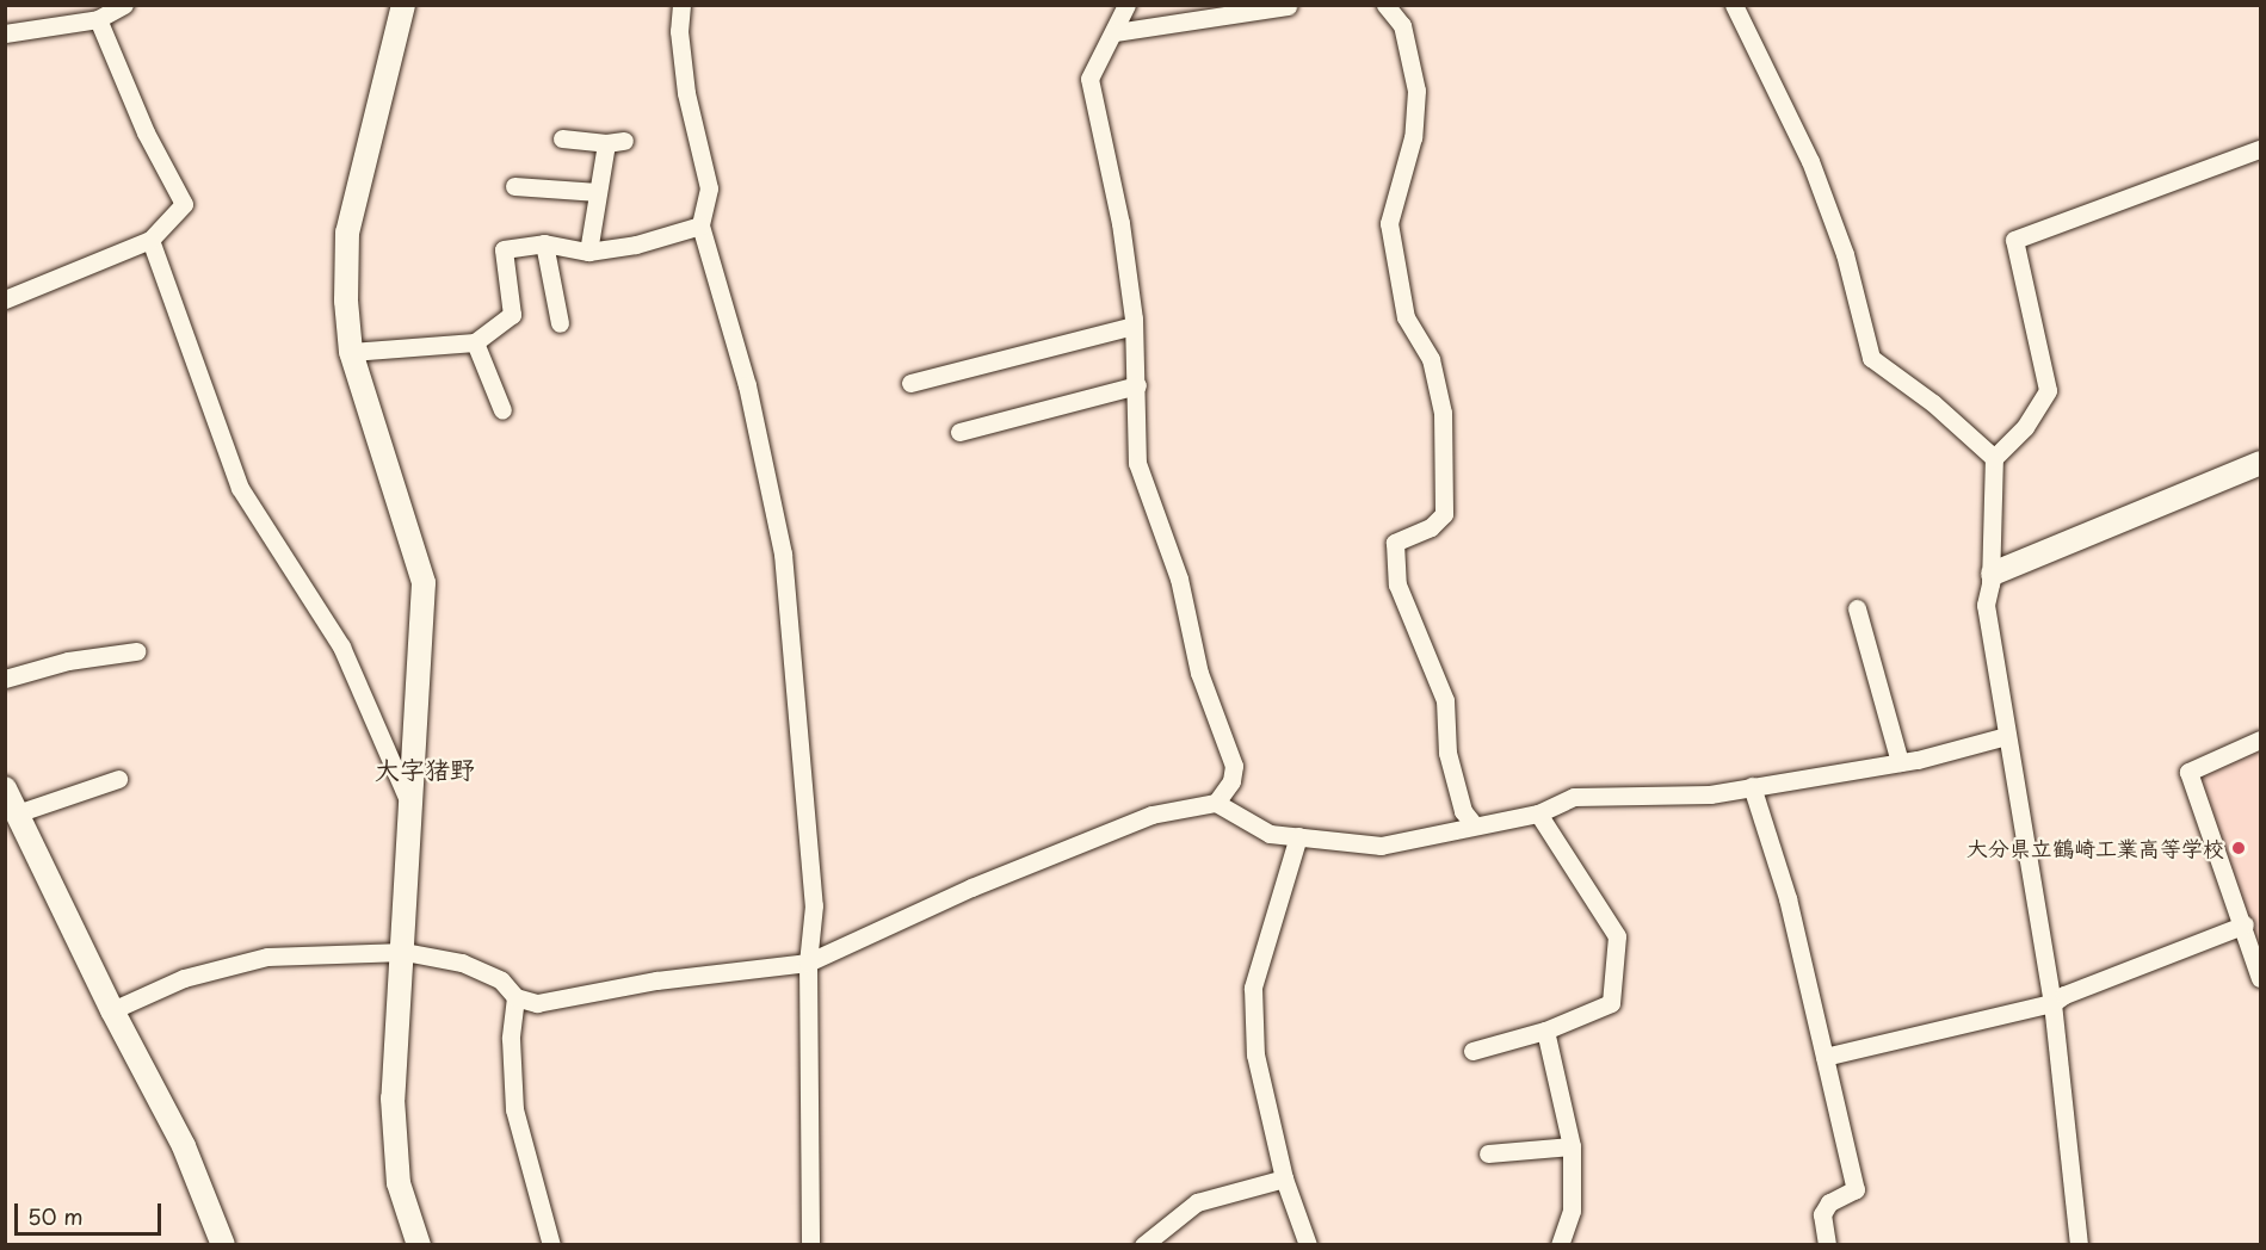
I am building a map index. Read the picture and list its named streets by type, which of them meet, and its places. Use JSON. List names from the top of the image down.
{
  "districts": ["大字猪野"],
  "places": ["大分県立鶴崎工業高等学校"],
  "scale_bar": "50 m"
}
